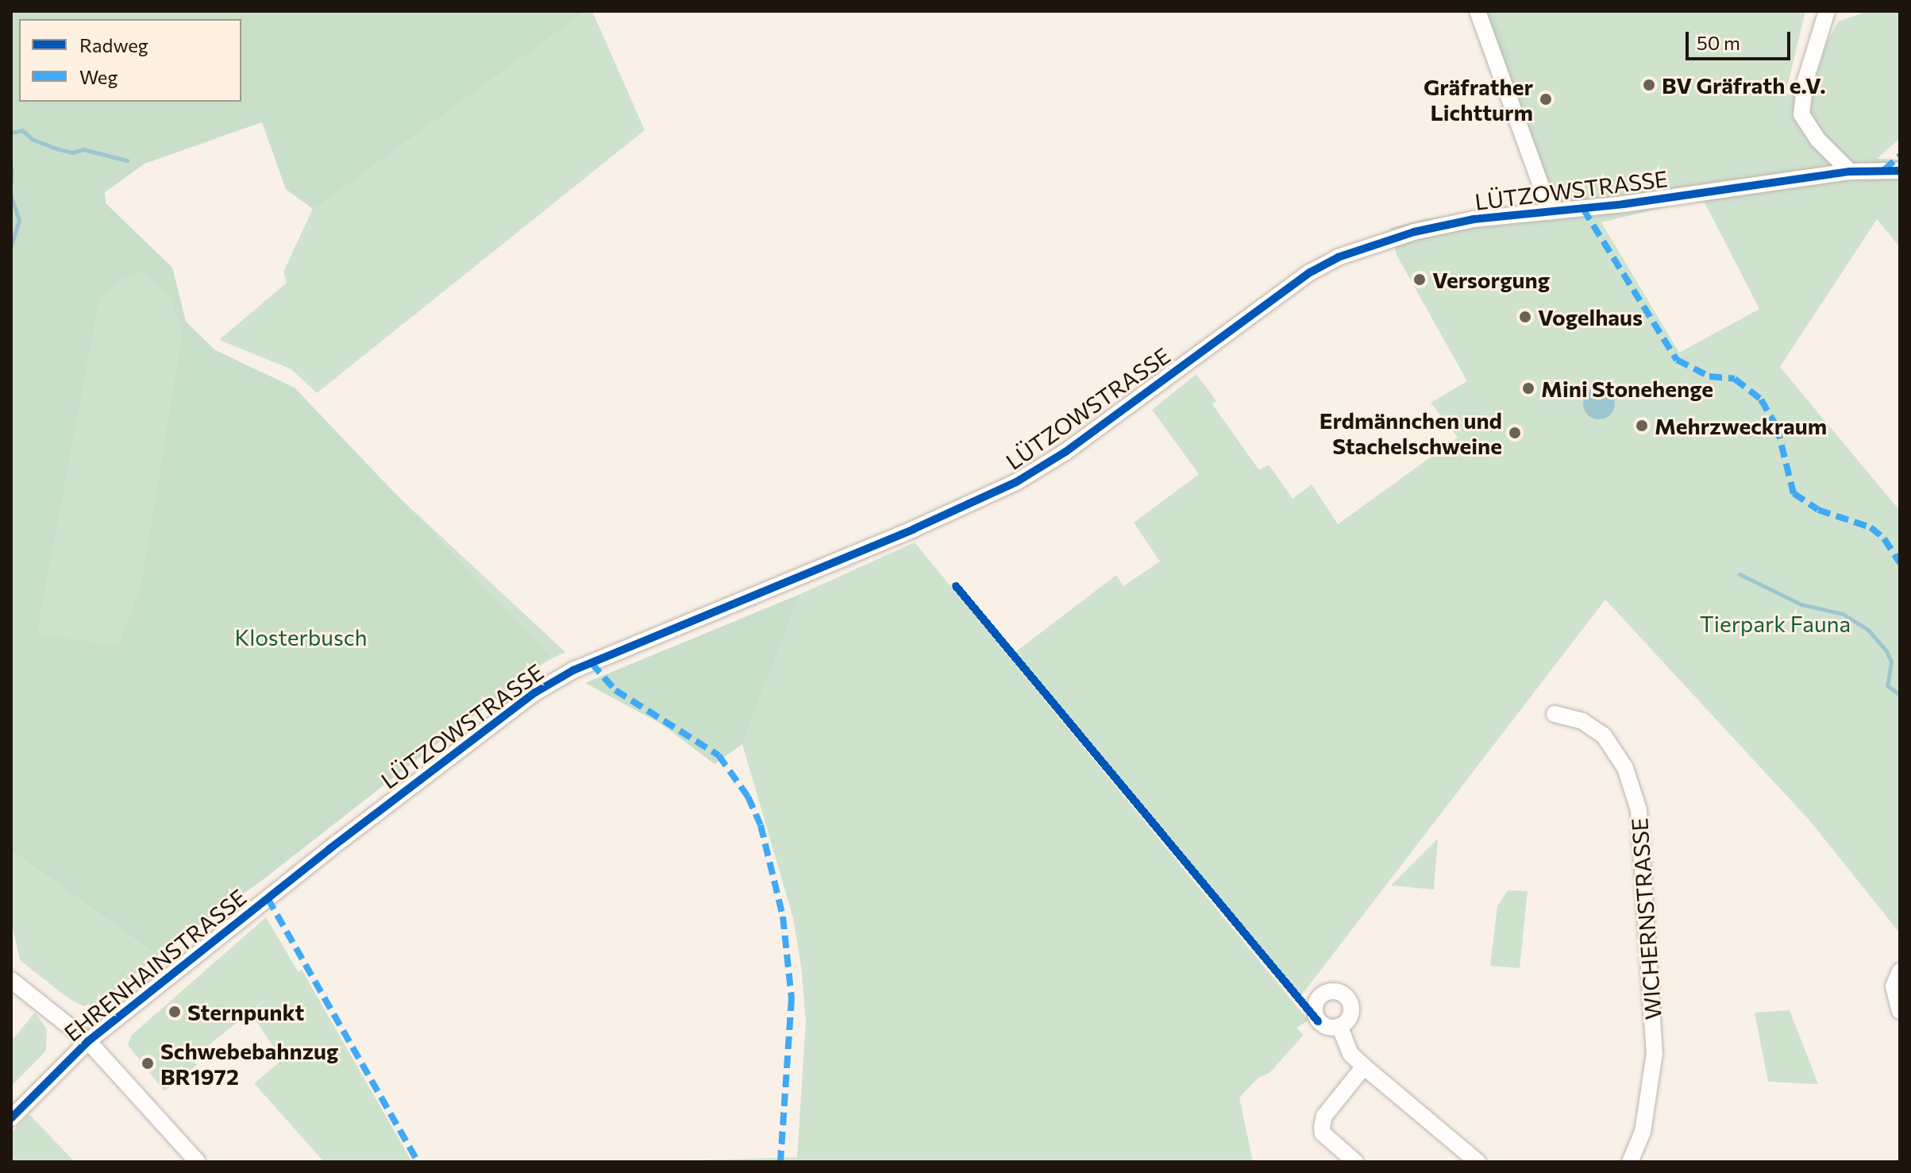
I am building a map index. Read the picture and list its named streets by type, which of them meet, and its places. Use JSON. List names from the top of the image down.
{
  "streets": {
    "street": ["LÜTZOWSTRASSE", "WICHERNSTRASSE", "EHRENHAINSTRASSE"]
  },
  "crossings": [
    ["LÜTZOWSTRASSE", "EHRENHAINSTRASSE"]
  ],
  "parks": ["Tierpark Fauna", "Klosterbusch"],
  "places": [
    "BV Gräfrath e.V.",
    "Gräfrather Lichtturm",
    "Versorgung",
    "Vogelhaus",
    "Mini Stonehenge",
    "Mehrzweckraum",
    "Erdmännchen und Stachelschweine",
    "Sternpunkt",
    "Schwebebahnzug BR1972"
  ],
  "legend": ["Radweg", "Weg"],
  "scale_bar": "50 m"
}
